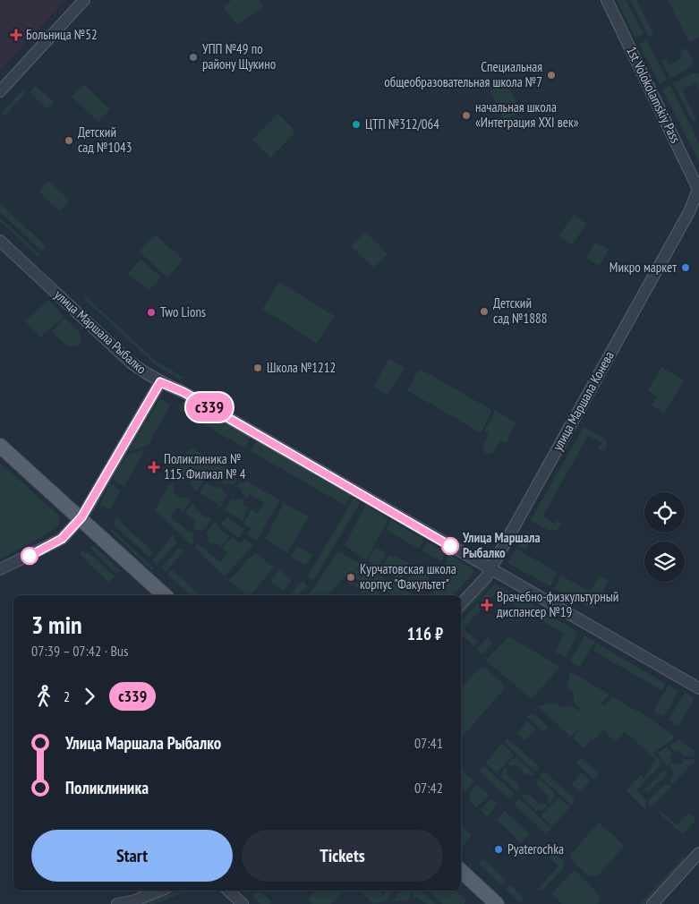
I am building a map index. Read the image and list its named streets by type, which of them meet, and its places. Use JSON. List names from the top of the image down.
{
  "streets": {
    "street": ["1st Volokolamskiy Pass", "улица Маршала Рыбалко", "улица Маршала Конева"]
  },
  "crossings": [
    ["1st Volokolamskiy Pass", "улица Маршала Конева"],
    ["улица Маршала Рыбалко", "улица Маршала Конева"]
  ],
  "places": {
    "health": ["Больница №52", "Поликлиника № 115. Филиал № 4", "Врачебно-физкультурный диспансер №19"],
    "other": [
      "УПП №49 по району Щукино",
      "Специальная общеобразовательная школа №7",
      "начальная школа «Интеграция XXI век»",
      "ЦТП №312/064",
      "Детский сад №1043",
      "Микро маркет",
      "Детский сад №1888",
      "Two Lions",
      "Школа №1212",
      "Улица Маршала Рыбалко",
      "Курчатовская школа корпус \"Факультет\"",
      "Pyaterochka"
    ]
  },
  "lines": ["bus line с339"],
  "page": {
    "on_map": "с339",
    "heading": ["3 min", "07:39 – 07:42 · Bus", "116 ₽"],
    "legs": ["2", "с339"],
    "list": [
      {
        "name": "Улица Маршала Рыбалко",
        "value": "07:41"
      },
      {
        "name": "Поликлиника",
        "value": "07:42"
      }
    ],
    "buttons": ["Start", "Tickets"]
  }
}
